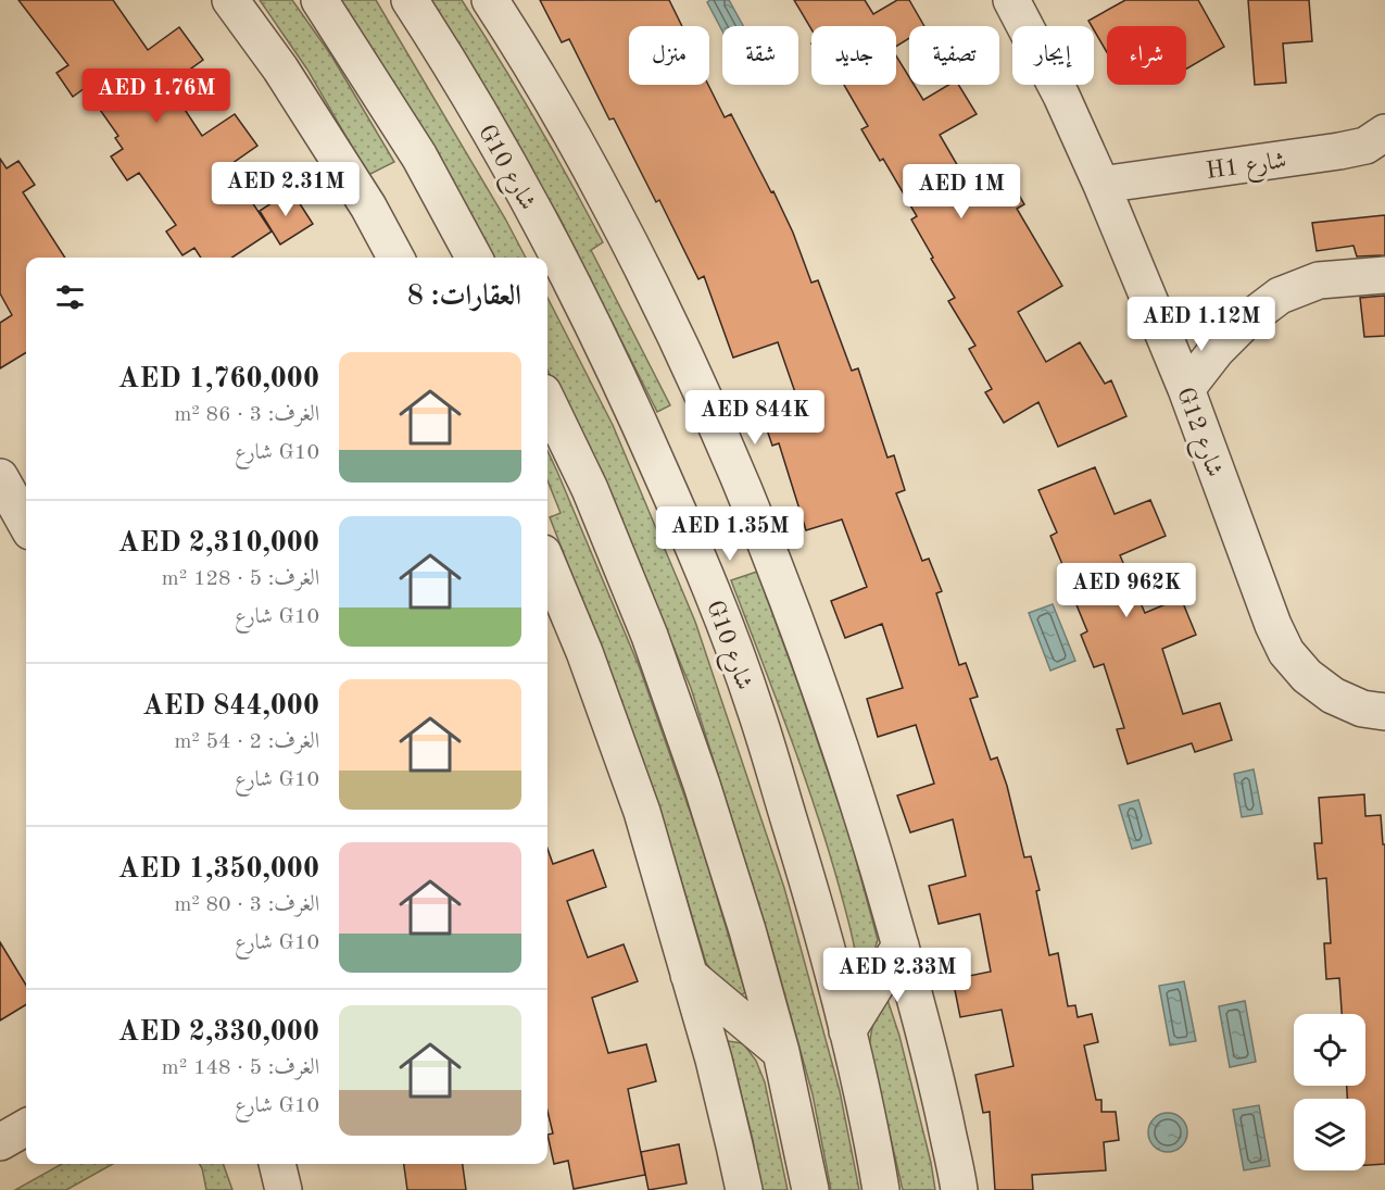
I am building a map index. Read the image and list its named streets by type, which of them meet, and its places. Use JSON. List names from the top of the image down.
{
  "streets": {
    "street": ["H1 شارع", "G10 شارع", "G12 شارع"]
  },
  "crossings": [
    ["H1 شارع", "G12 شارع"]
  ],
  "page": {
    "chip": [
      "شراء",
      "إيجار",
      "تصفية",
      "جديد",
      "شقة",
      "منزل"
    ],
    "price": [
      "AED 1.76M",
      "AED 2.31M",
      "AED 1M",
      "AED 1.12M",
      "AED 844K",
      "AED 1.35M",
      "AED 962K",
      "AED 2.33M"
    ],
    "heading": "العقارات: 8",
    "list": [
      {
        "name": "AED 1,760,000",
        "note": "الغرف: 3 · 86 m² · G10 شارع"
      },
      {
        "name": "AED 2,310,000",
        "note": "الغرف: 5 · 128 m² · G10 شارع"
      },
      {
        "name": "AED 844,000",
        "note": "الغرف: 2 · 54 m² · G10 شارع"
      },
      {
        "name": "AED 1,350,000",
        "note": "الغرف: 3 · 80 m² · G10 شارع"
      },
      {
        "name": "AED 2,330,000",
        "note": "الغرف: 5 · 148 m² · G10 شارع"
      }
    ]
  }
}
